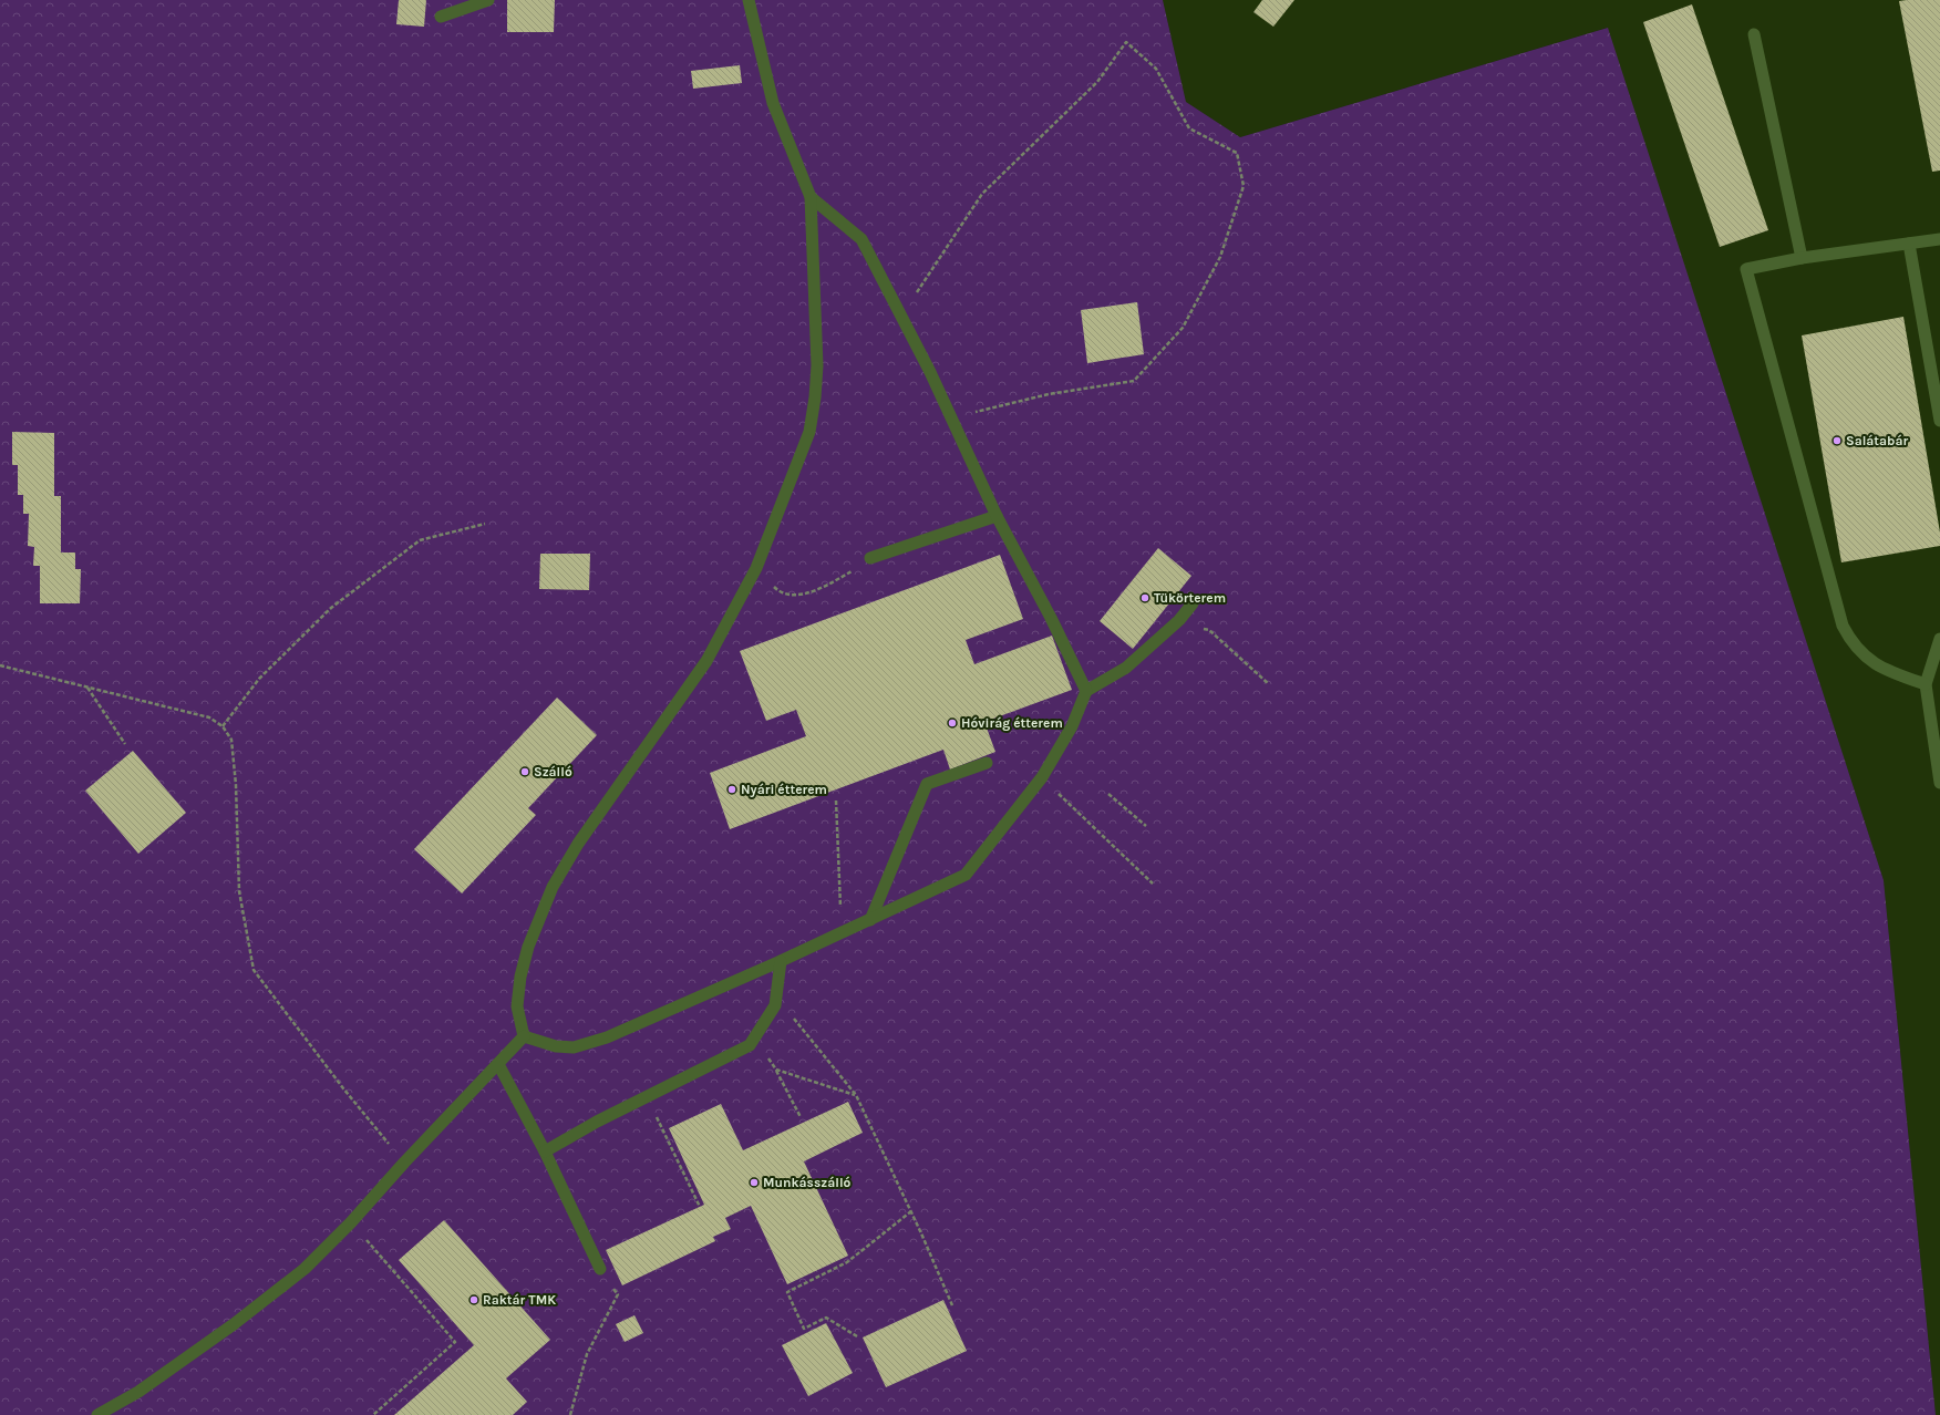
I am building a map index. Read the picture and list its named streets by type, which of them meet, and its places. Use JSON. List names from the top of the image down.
{
  "places": [
    "Salátabár",
    "Tükörterem",
    "Hóvirág étterem",
    "Szálló",
    "Nyári étterem",
    "Munkásszálló",
    "Raktár TMK"
  ]
}
